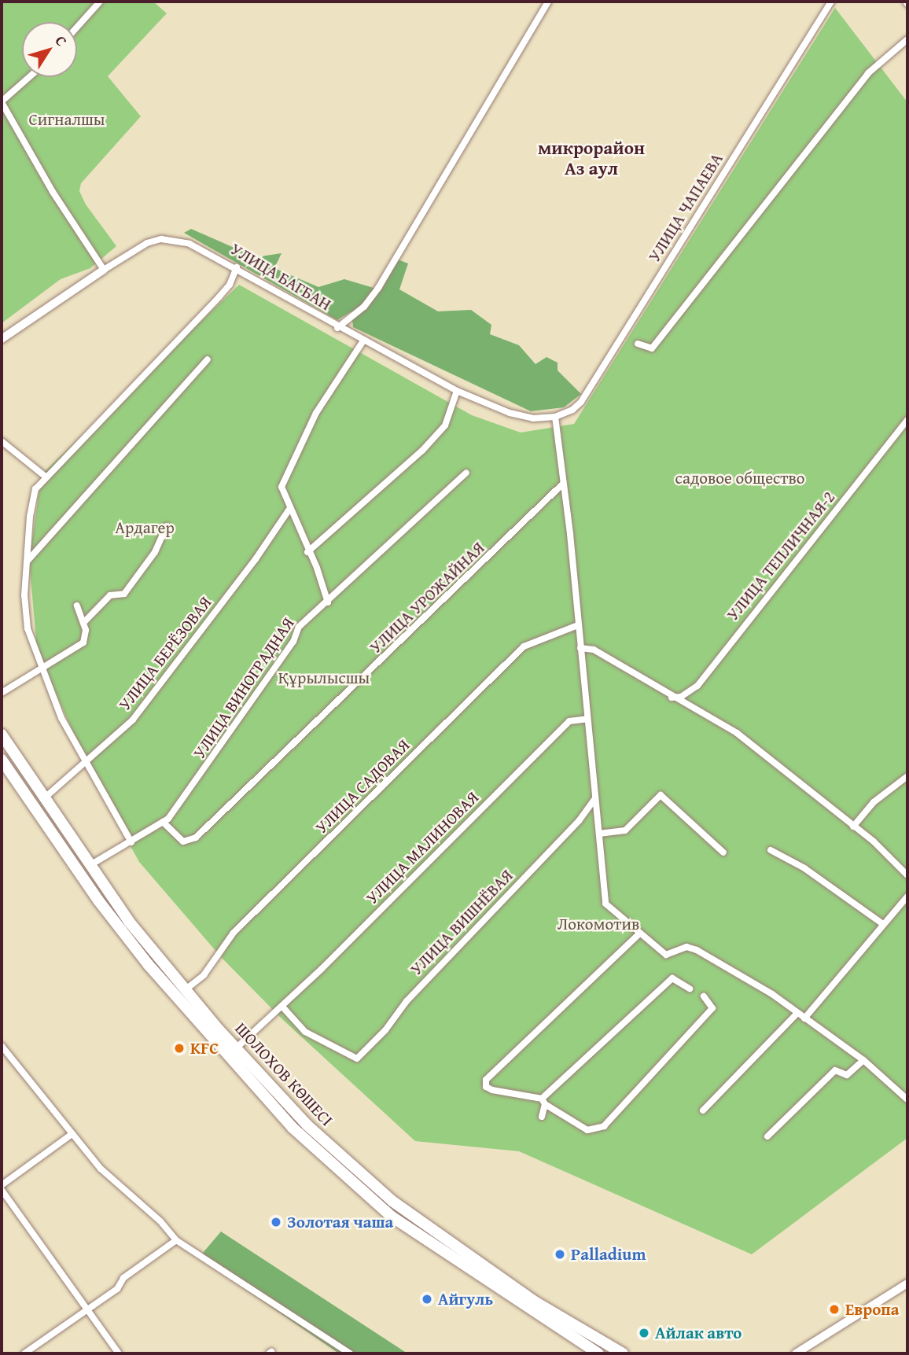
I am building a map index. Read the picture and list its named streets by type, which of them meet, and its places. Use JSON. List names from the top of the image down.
{
  "streets": {
    "highway": ["ШОЛОХОВ КӨШЕСІ"],
    "main road": ["УЛИЦА БАГБАН"],
    "street": [
      "УЛИЦА ЧАПАЕВА",
      "УЛИЦА ТЕПЛИЧНАЯ-2",
      "УЛИЦА УРОЖАЙНАЯ",
      "УЛИЦА БЕРЁЗОВАЯ",
      "УЛИЦА ВИНОГРАДНАЯ",
      "УЛИЦА САДОВАЯ",
      "УЛИЦА МАЛИНОВАЯ",
      "УЛИЦА ВИШНЁВАЯ"
    ]
  },
  "crossings": [
    ["УЛИЦА ЧАПАЕВА", "УЛИЦА БАГБАН"],
    ["УЛИЦА УРОЖАЙНАЯ", "УЛИЦА ВИНОГРАДНАЯ"],
    ["УЛИЦА БЕРЁЗОВАЯ", "ШОЛОХОВ КӨШЕСІ"],
    ["УЛИЦА ВИНОГРАДНАЯ", "ШОЛОХОВ КӨШЕСІ"],
    ["УЛИЦА САДОВАЯ", "ШОЛОХОВ КӨШЕСІ"],
    ["УЛИЦА МАЛИНОВАЯ", "УЛИЦА ВИШНЁВАЯ"],
    ["УЛИЦА МАЛИНОВАЯ", "ШОЛОХОВ КӨШЕСІ"]
  ],
  "districts": ["микрорайон Аз аул"],
  "parks": [
    "Сигналшы",
    "садовое общество",
    "Ардагер",
    "Құрылысшы",
    "Локомотив"
  ],
  "places": [
    "KFC",
    "Золотая чаша",
    "Palladium",
    "Айгуль",
    "Европа",
    "Айлак авто"
  ],
  "north": "top right"
}
